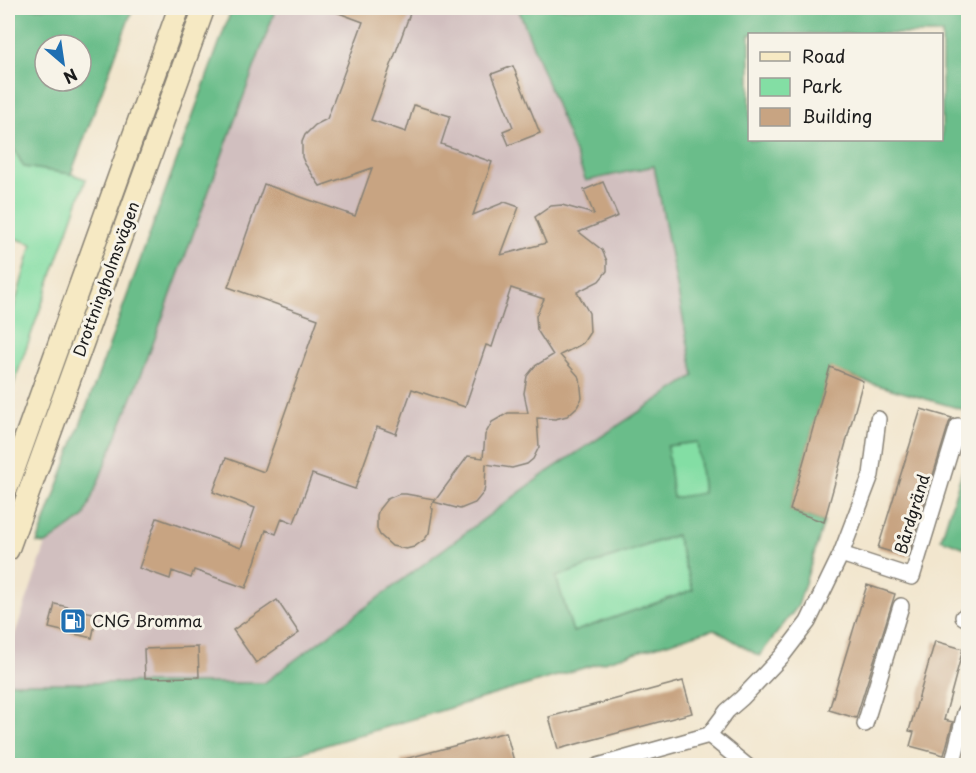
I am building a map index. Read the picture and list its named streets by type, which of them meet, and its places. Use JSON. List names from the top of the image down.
{
  "streets": {
    "main road": ["Drottningholmsvägen"],
    "street": ["Bårdgränd"]
  },
  "places": {
    "fuel station": ["CNG Bromma"]
  },
  "legend": ["Road", "Park", "Building"],
  "north": "bottom right"
}
